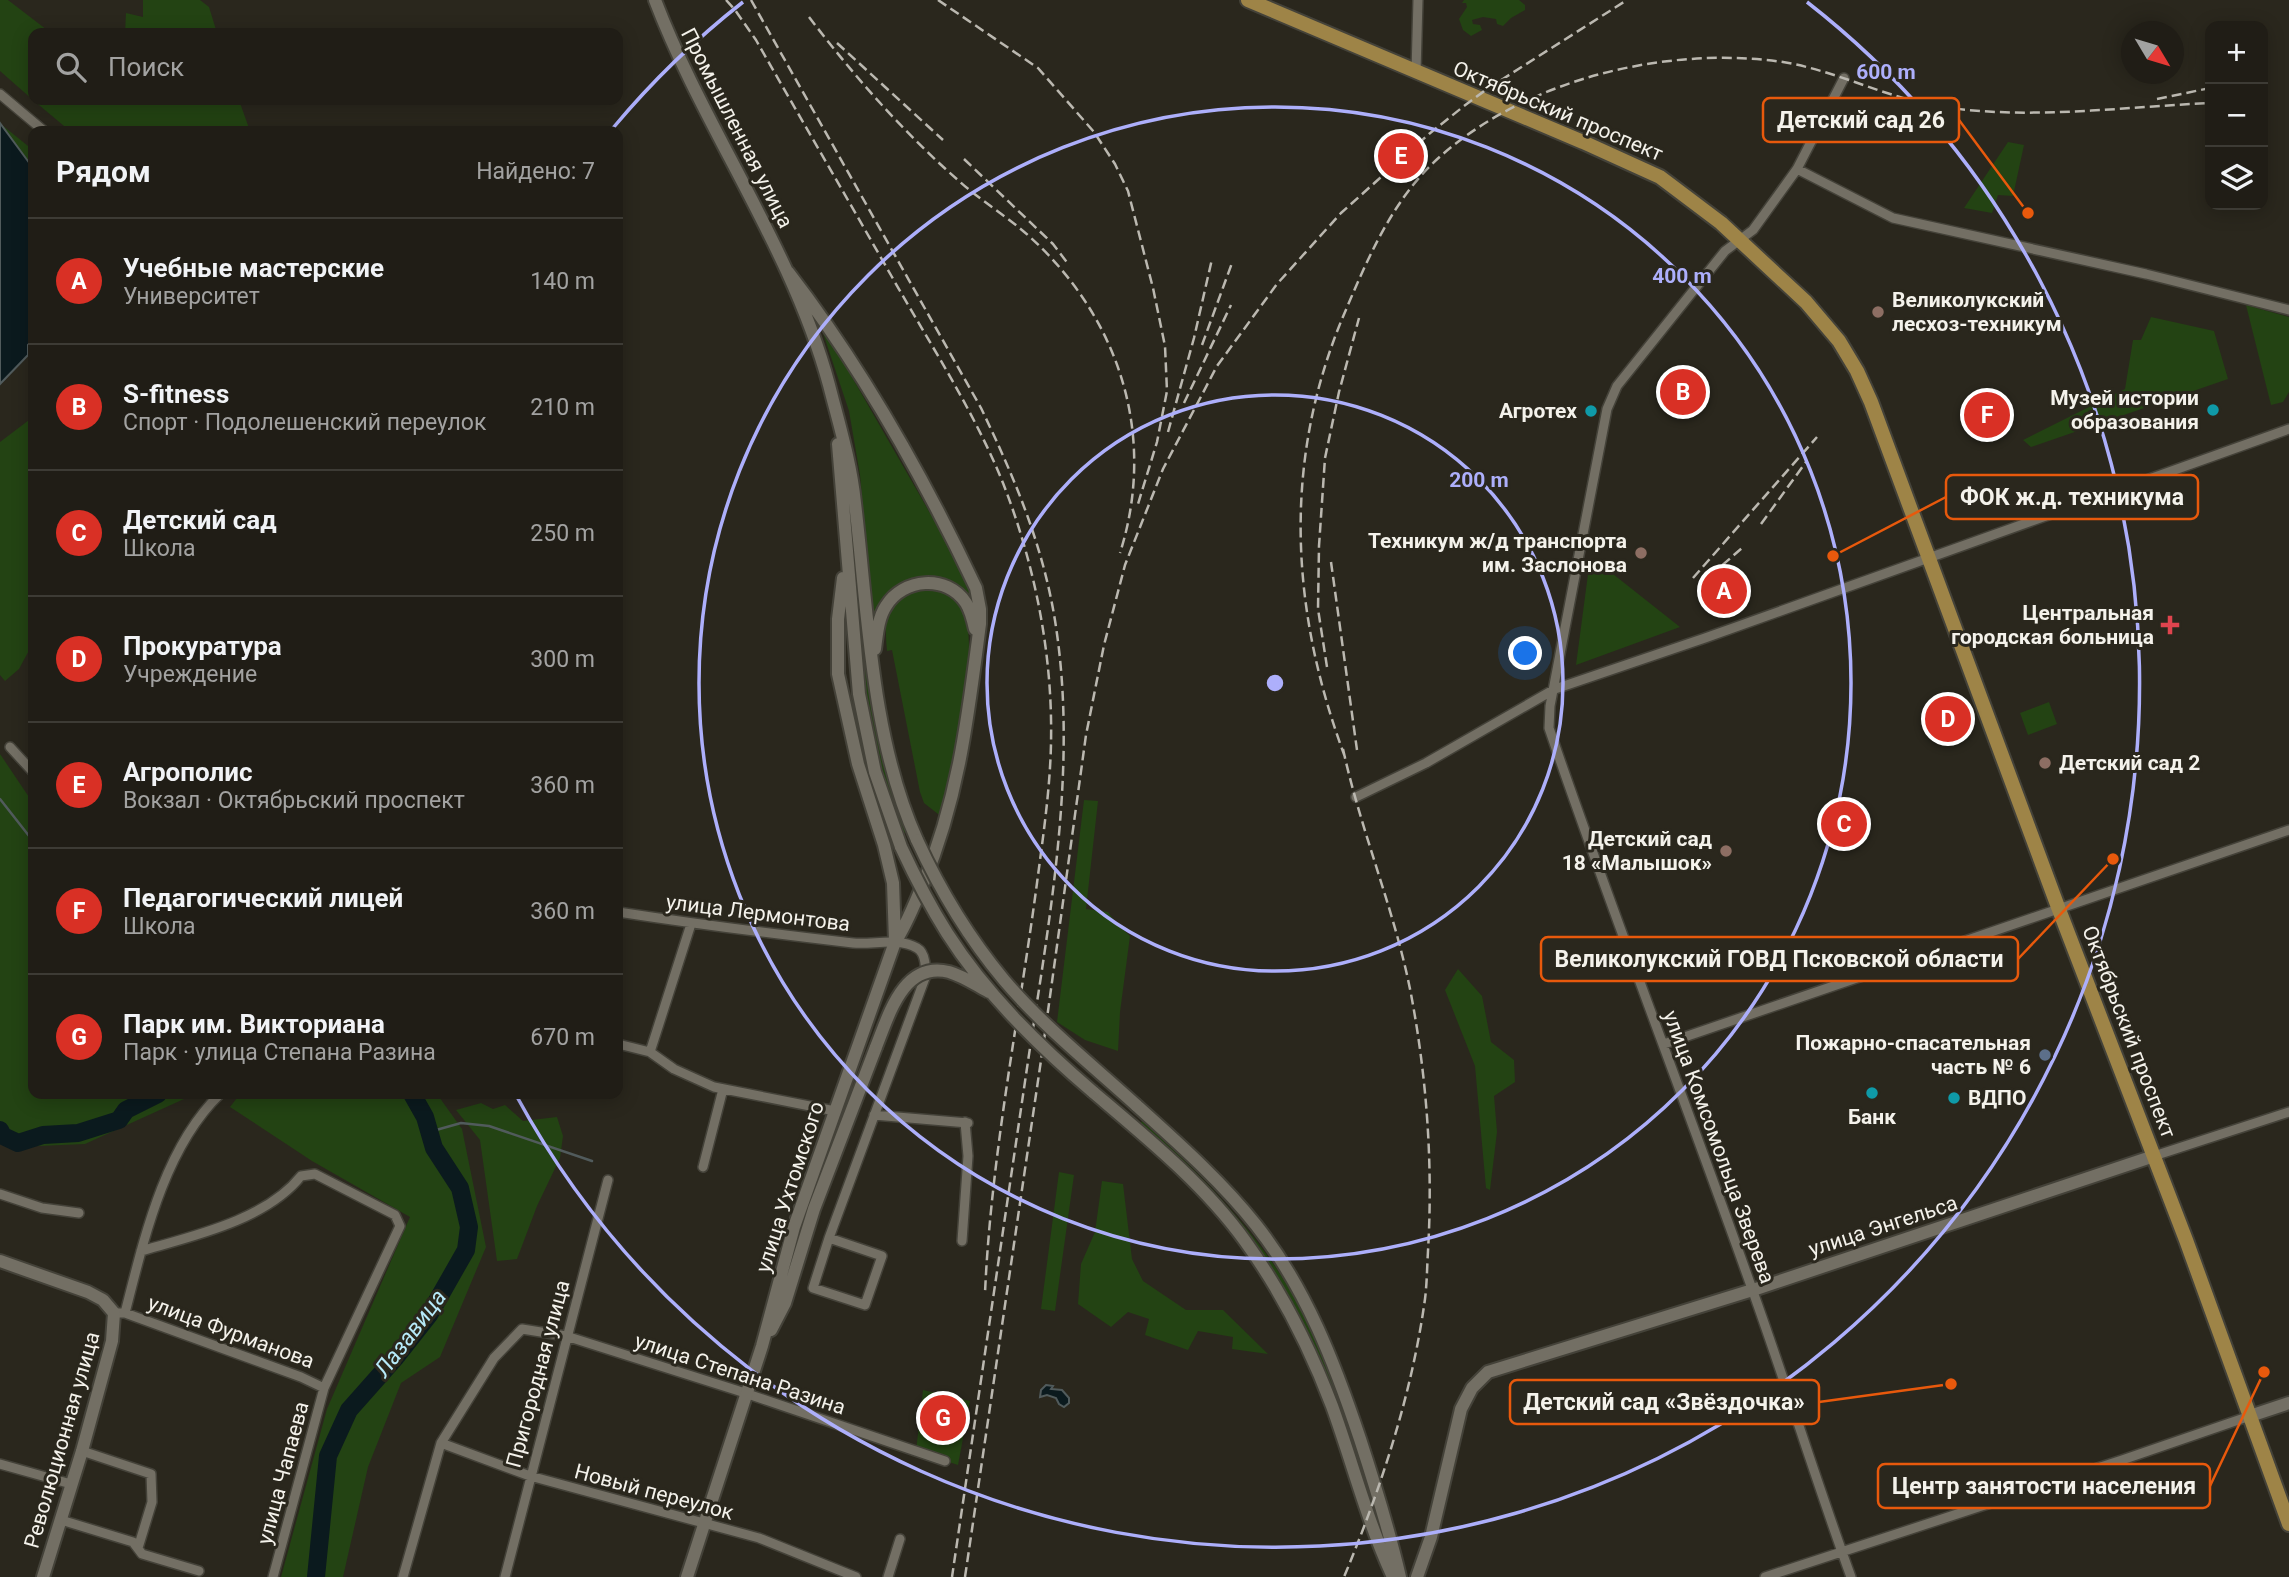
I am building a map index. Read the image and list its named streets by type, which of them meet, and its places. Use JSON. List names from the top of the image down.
{
  "streets": {
    "main road": [
      "Октябрьский проспект",
      "Промышленная улица",
      "улица Ухтомского",
      "улица Энгельса",
      "улица Фурманова",
      "Революционная улица"
    ],
    "street": [
      "улица Лермонтова",
      "улица Комсомольца Зверева",
      "Пригородная улица",
      "улица Степана Разина",
      "улица Чапаева",
      "Новый переулок"
    ]
  },
  "crossings": [
    ["Октябрьский проспект", "улица Комсомольца Зверева"],
    ["Октябрьский проспект", "улица Энгельса"],
    ["улица Лермонтова", "улица Ухтомского"],
    ["улица Комсомольца Зверева", "улица Энгельса"],
    ["улица Ухтомского", "улица Степана Разина"],
    ["улица Ухтомского", "Новый переулок"],
    ["улица Фурманова", "Революционная улица"],
    ["улица Фурманова", "улица Чапаева"],
    ["Пригородная улица", "улица Степана Разина"],
    ["Пригородная улица", "Новый переулок"],
    ["улица Степана Разина", "Новый переулок"]
  ],
  "water": ["Лазавица"],
  "places": {
    "other": [
      "Детский сад 26",
      "Великолукский лесхоз-техникум",
      "Музей истории образования",
      "Агротех",
      "Техникум ж/д транспорта им. Заслонова",
      "ФОК ж.д. техникума",
      "Детский сад 2",
      "Детский сад 18 «Малышок»",
      "Великолукский ГОВД Псковской области",
      "Пожарно-спасательная часть № 6",
      "Банк",
      "ВДПО",
      "Центр занятости населения",
      "Детский сад «Звёздочка»"
    ],
    "health": ["Центральная городская больница"]
  },
  "north": "bottom right",
  "page": {
    "map_buttons": ["+", "−"],
    "search": "Поиск",
    "heading": ["Рядом", "Найдено: 7"],
    "pins": [
      "E",
      "B",
      "F",
      "A",
      "D",
      "C",
      "G"
    ],
    "list": [
      {
        "mark": "A",
        "name": "Учебные мастерские",
        "note": "Университет",
        "value": "140 m"
      },
      {
        "mark": "B",
        "name": "S-fitness",
        "note": "Спорт · Подолешенский переулок",
        "value": "210 m"
      },
      {
        "mark": "C",
        "name": "Детский сад",
        "note": "Школа",
        "value": "250 m"
      },
      {
        "mark": "D",
        "name": "Прокуратура",
        "note": "Учреждение",
        "value": "300 m"
      },
      {
        "mark": "E",
        "name": "Агрополис",
        "note": "Вокзал · Октябрьский проспект",
        "value": "360 m"
      },
      {
        "mark": "F",
        "name": "Педагогический лицей",
        "note": "Школа",
        "value": "360 m"
      },
      {
        "mark": "G",
        "name": "Парк им. Викториана",
        "note": "Парк · улица Степана Разина",
        "value": "670 m"
      }
    ]
  },
  "rings": ["600 m", "400 m", "200 m"]
}
